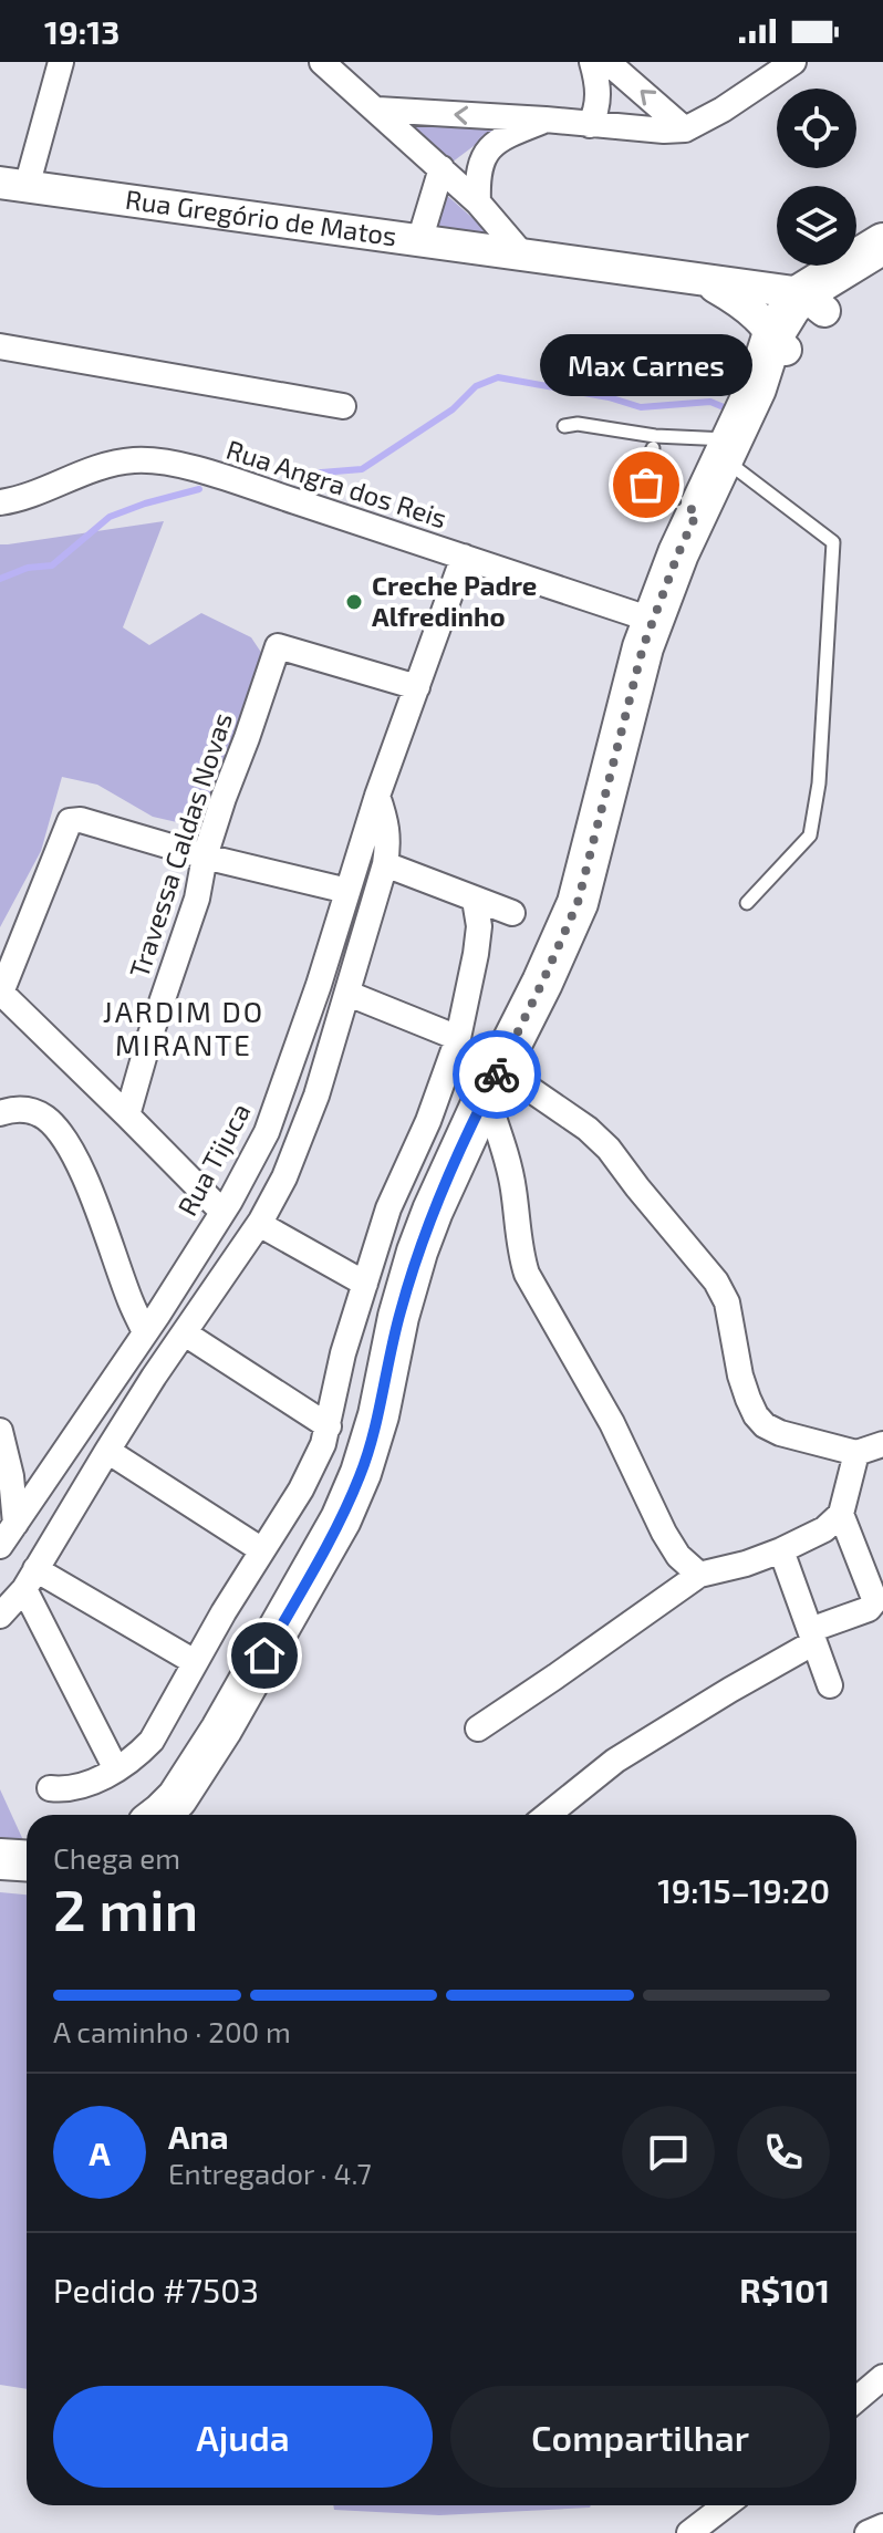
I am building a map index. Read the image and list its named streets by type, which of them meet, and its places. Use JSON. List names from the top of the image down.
{
  "streets": {
    "street": [
      "Rua Gregório de Matos",
      "Rua Angra dos Reis",
      "Travessa Caldas Novas",
      "Rua Tijuca"
    ]
  },
  "crossings": [
    ["Rua Angra dos Reis", "Rua Tijuca"],
    ["Travessa Caldas Novas", "Rua Tijuca"]
  ],
  "districts": ["JARDIM DO MIRANTE"],
  "places": ["Max Carnes", "Creche Padre Alfredinho"],
  "page": {
    "status": "19:13",
    "bubble": "Max Carnes",
    "heading": ["2 min", "Chega em", "19:15–19:20"],
    "panel": [
      "Ana",
      "Entregador · 4.7",
      "Pedido #7503",
      "R$101"
    ],
    "bar": "A caminho · 200 m",
    "round": "A",
    "buttons": ["Ajuda", "Compartilhar"]
  }
}
